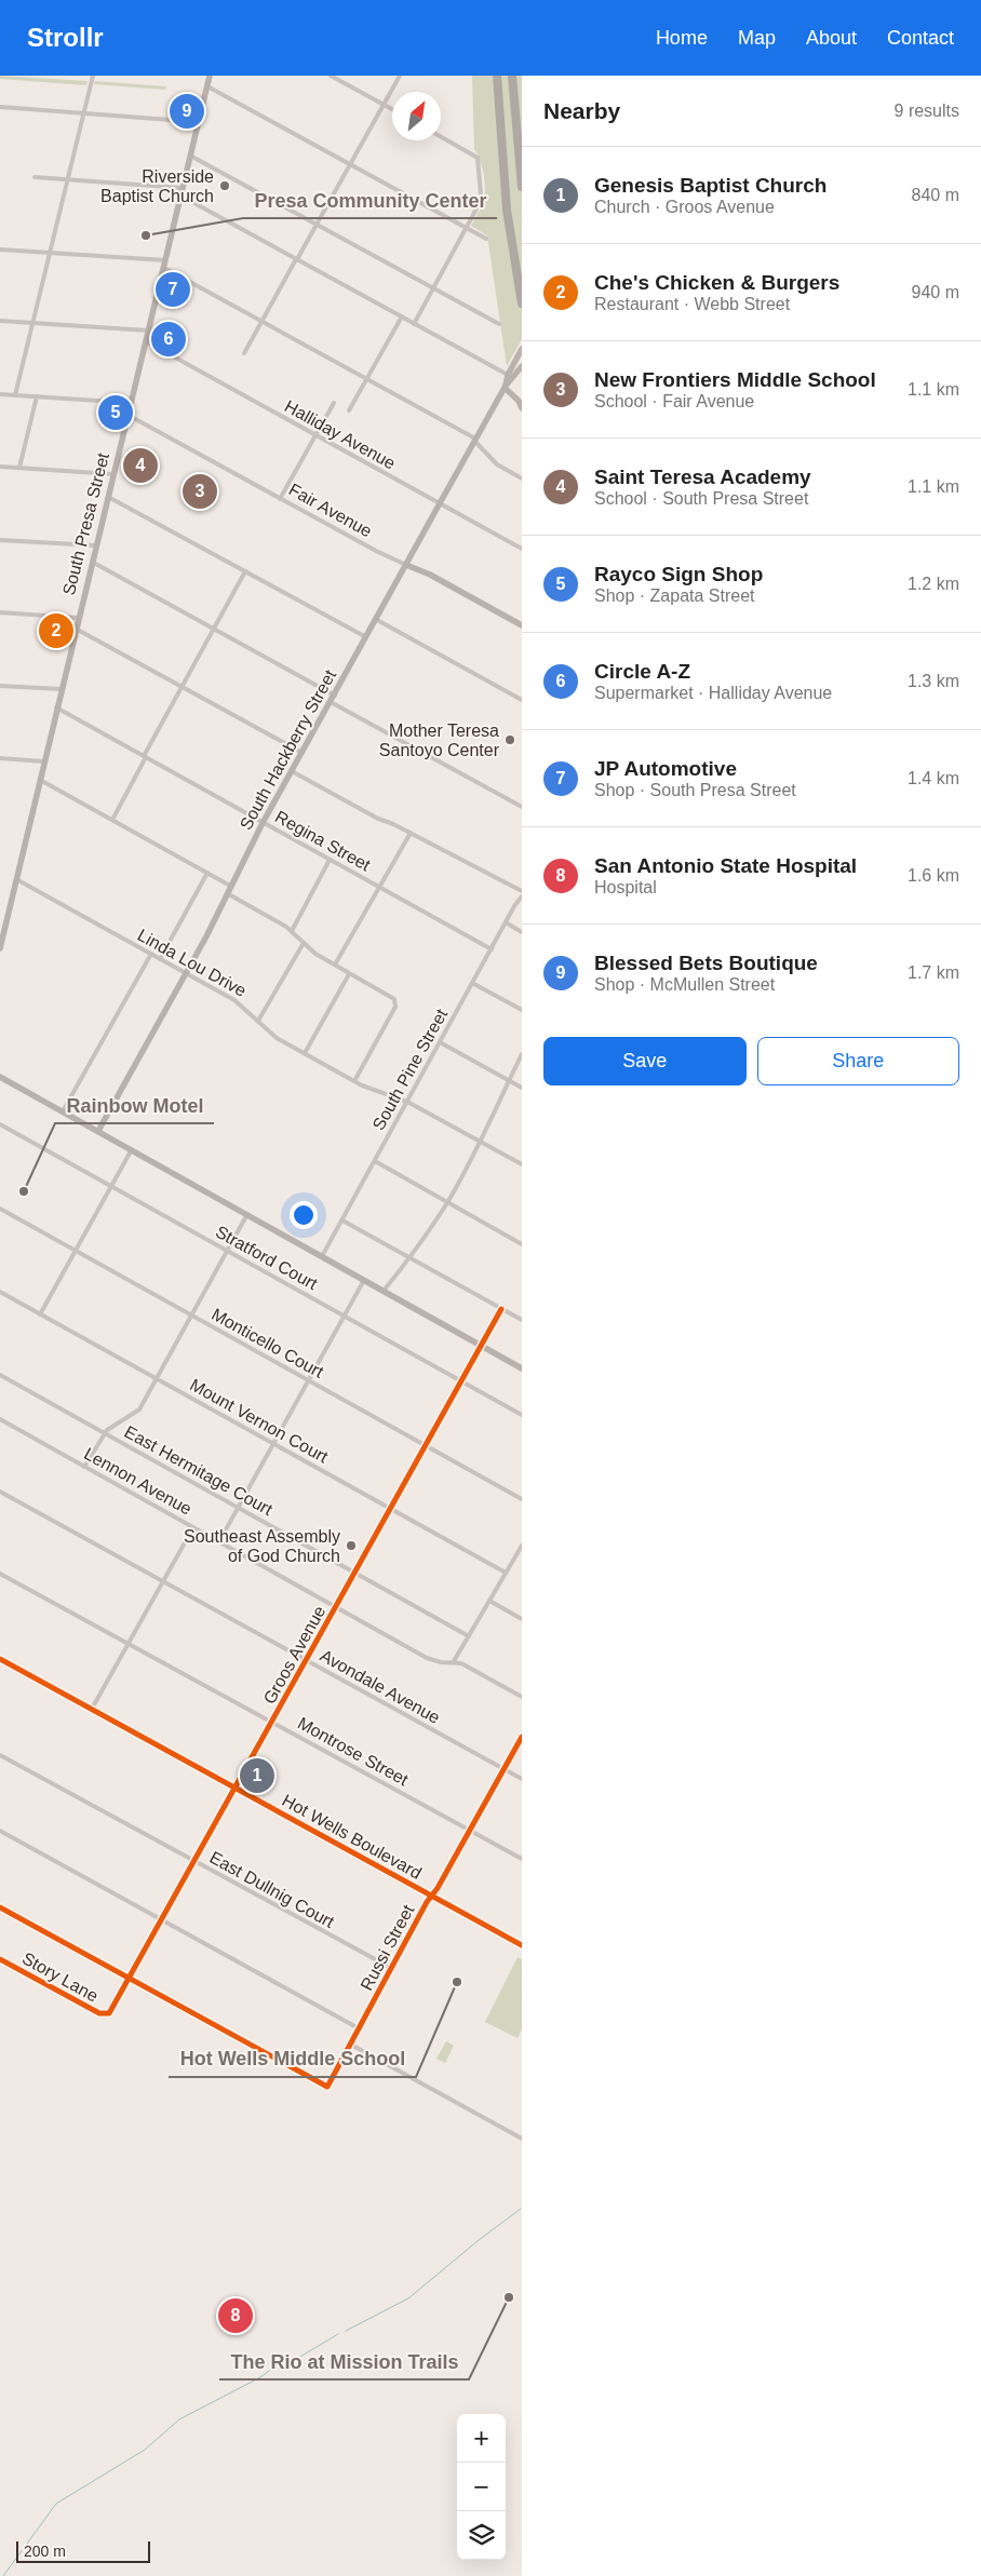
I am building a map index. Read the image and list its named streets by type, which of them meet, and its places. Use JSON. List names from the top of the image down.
{
  "streets": {
    "main road": ["Fair Avenue", "South Presa Street", "South Hackberry Street"],
    "street": [
      "Halliday Avenue",
      "Regina Street",
      "Linda Lou Drive",
      "South Pine Street",
      "Stratford Court",
      "Monticello Court",
      "Mount Vernon Court",
      "East Hermitage Court",
      "Lennon Avenue",
      "Groos Avenue",
      "Avondale Avenue",
      "Montrose Street",
      "Hot Wells Boulevard",
      "East Dullnig Court",
      "Russi Street",
      "Story Lane"
    ]
  },
  "crossings": [
    ["Halliday Avenue", "South Presa Street"],
    ["Halliday Avenue", "South Hackberry Street"],
    ["Fair Avenue", "South Presa Street"],
    ["Fair Avenue", "South Hackberry Street"],
    ["South Presa Street", "Regina Street"],
    ["South Presa Street", "Linda Lou Drive"],
    ["South Hackberry Street", "Regina Street"],
    ["South Hackberry Street", "Linda Lou Drive"],
    ["Regina Street", "South Pine Street"],
    ["Linda Lou Drive", "South Pine Street"],
    ["Stratford Court", "Groos Avenue"],
    ["Monticello Court", "Groos Avenue"],
    ["Mount Vernon Court", "Groos Avenue"],
    ["East Hermitage Court", "Groos Avenue"],
    ["Lennon Avenue", "Groos Avenue"],
    ["Groos Avenue", "Avondale Avenue"],
    ["Groos Avenue", "Montrose Street"],
    ["Groos Avenue", "Hot Wells Boulevard"],
    ["Groos Avenue", "East Dullnig Court"],
    ["Groos Avenue", "Russi Street"],
    ["Groos Avenue", "Story Lane"],
    ["Avondale Avenue", "Russi Street"],
    ["Montrose Street", "Russi Street"],
    ["Hot Wells Boulevard", "Russi Street"],
    ["East Dullnig Court", "Russi Street"]
  ],
  "places": [
    "Riverside Baptist Church",
    "Presa Community Center",
    "Mother Teresa Santoyo Center",
    "Rainbow Motel",
    "Southeast Assembly of God Church",
    "Hot Wells Middle School",
    "The Rio at Mission Trails"
  ],
  "scale_bar": "200 m",
  "north": "top right",
  "page": {
    "header": "Strollr",
    "nav": [
      "Home",
      "Map",
      "About",
      "Contact"
    ],
    "heading": ["Nearby", "9 results"],
    "pins": [
      "9",
      "7",
      "6",
      "5",
      "4",
      "3",
      "2",
      "1",
      "8"
    ],
    "list": [
      {
        "mark": "1",
        "name": "Genesis Baptist Church",
        "note": "Church · Groos Avenue",
        "value": "840 m"
      },
      {
        "mark": "2",
        "name": "Che's Chicken & Burgers",
        "note": "Restaurant · Webb Street",
        "value": "940 m"
      },
      {
        "mark": "3",
        "name": "New Frontiers Middle School",
        "note": "School · Fair Avenue",
        "value": "1.1 km"
      },
      {
        "mark": "4",
        "name": "Saint Teresa Academy",
        "note": "School · South Presa Street",
        "value": "1.1 km"
      },
      {
        "mark": "5",
        "name": "Rayco Sign Shop",
        "note": "Shop · Zapata Street",
        "value": "1.2 km"
      },
      {
        "mark": "6",
        "name": "Circle A-Z",
        "note": "Supermarket · Halliday Avenue",
        "value": "1.3 km"
      },
      {
        "mark": "7",
        "name": "JP Automotive",
        "note": "Shop · South Presa Street",
        "value": "1.4 km"
      },
      {
        "mark": "8",
        "name": "San Antonio State Hospital",
        "note": "Hospital",
        "value": "1.6 km"
      },
      {
        "mark": "9",
        "name": "Blessed Bets Boutique",
        "note": "Shop · McMullen Street",
        "value": "1.7 km"
      }
    ],
    "buttons": ["Save", "Share"],
    "map_buttons": ["+", "−"],
    "scale": "200 m"
  }
}
